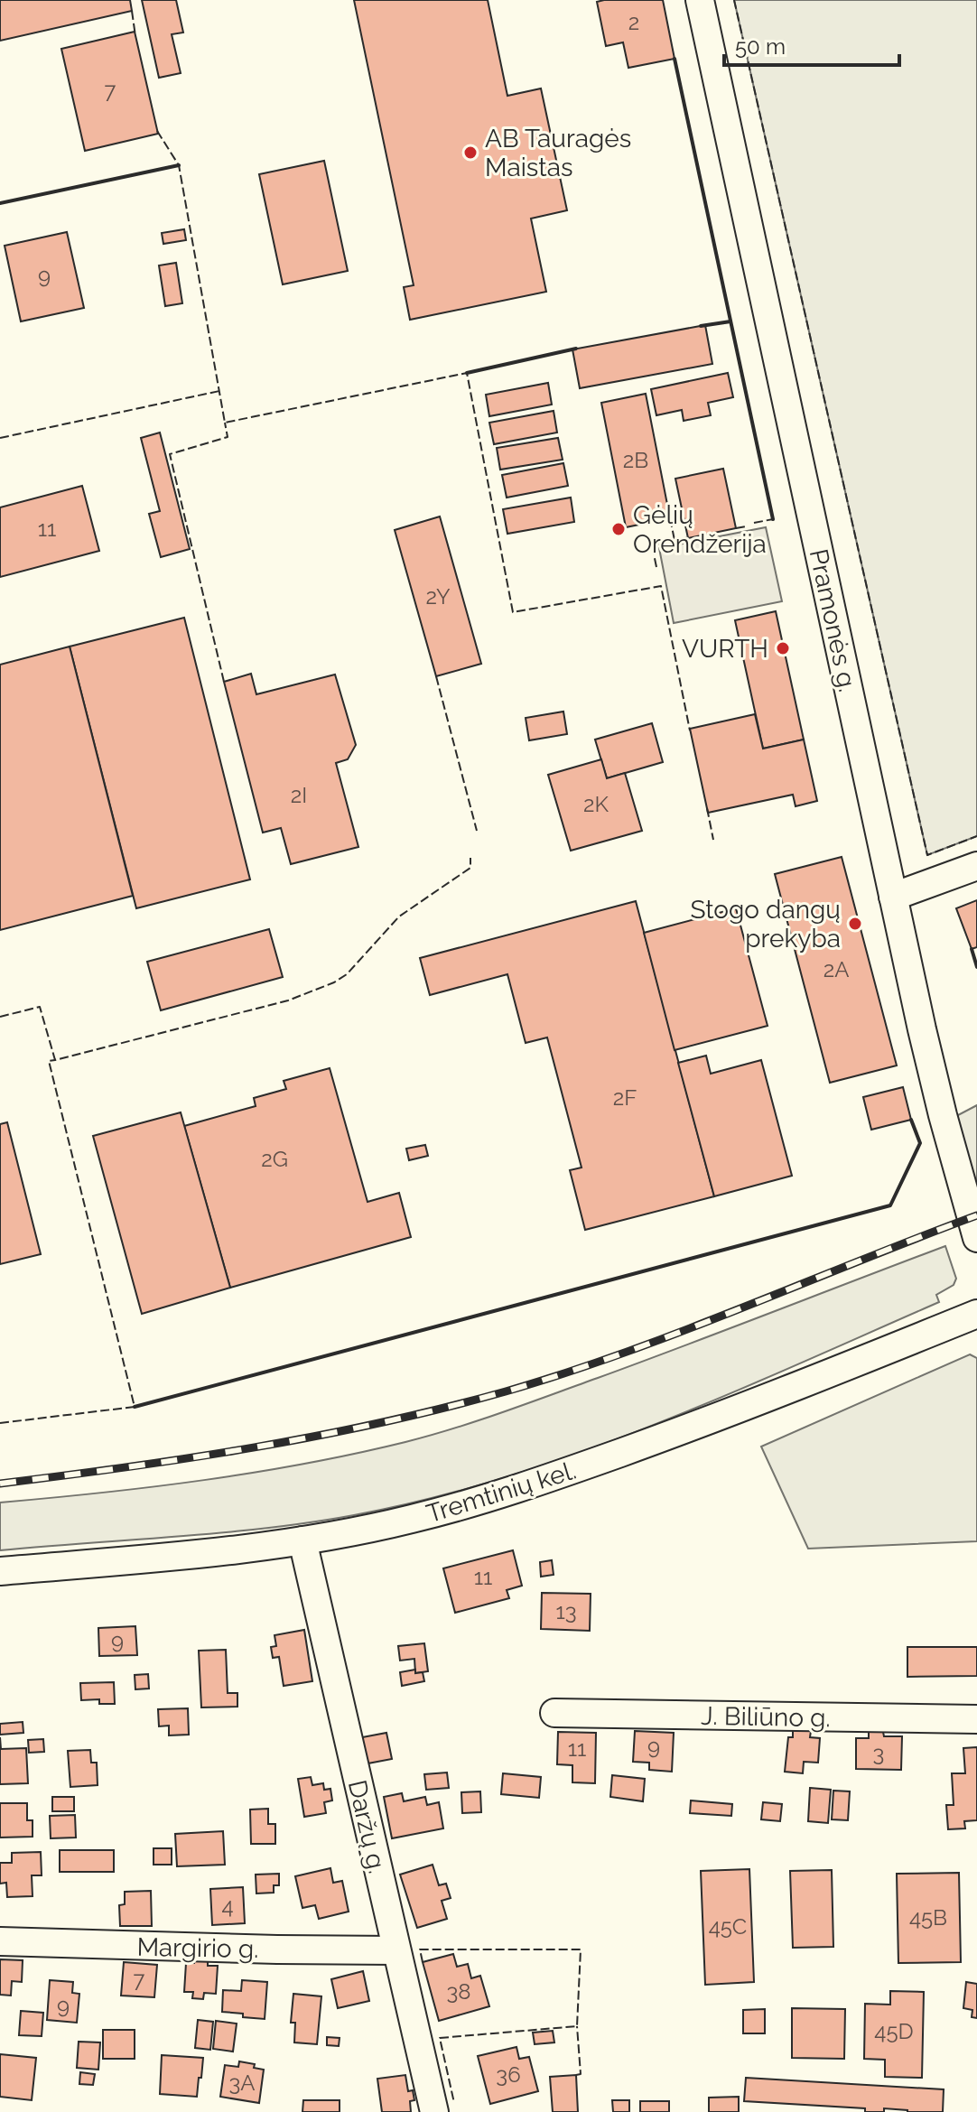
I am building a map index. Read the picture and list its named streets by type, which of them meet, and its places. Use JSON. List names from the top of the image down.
{
  "streets": {
    "street": [
      "Pramonės g.",
      "Tremtinių kel.",
      "J. Biliūno g.",
      "Daržų g.",
      "Margirio g."
    ]
  },
  "crossings": [
    ["Tremtinių kel.", "Daržų g."],
    ["Daržų g.", "Margirio g."]
  ],
  "places": [
    "AB Tauragės Maistas",
    "Gėlių Orendžerija",
    "VURTH",
    "Stogo dangų prekyba"
  ],
  "house_numbers": [
    "2",
    "7",
    "9",
    "2B",
    "11",
    "2Y",
    "2I",
    "2K",
    "2A",
    "2F",
    "2G",
    "11",
    "13",
    "9",
    "9",
    "11",
    "3",
    "4",
    "45B",
    "45C",
    "7",
    "38",
    "9",
    "45D",
    "36",
    "3A"
  ],
  "scale_bar": "50 m"
}
